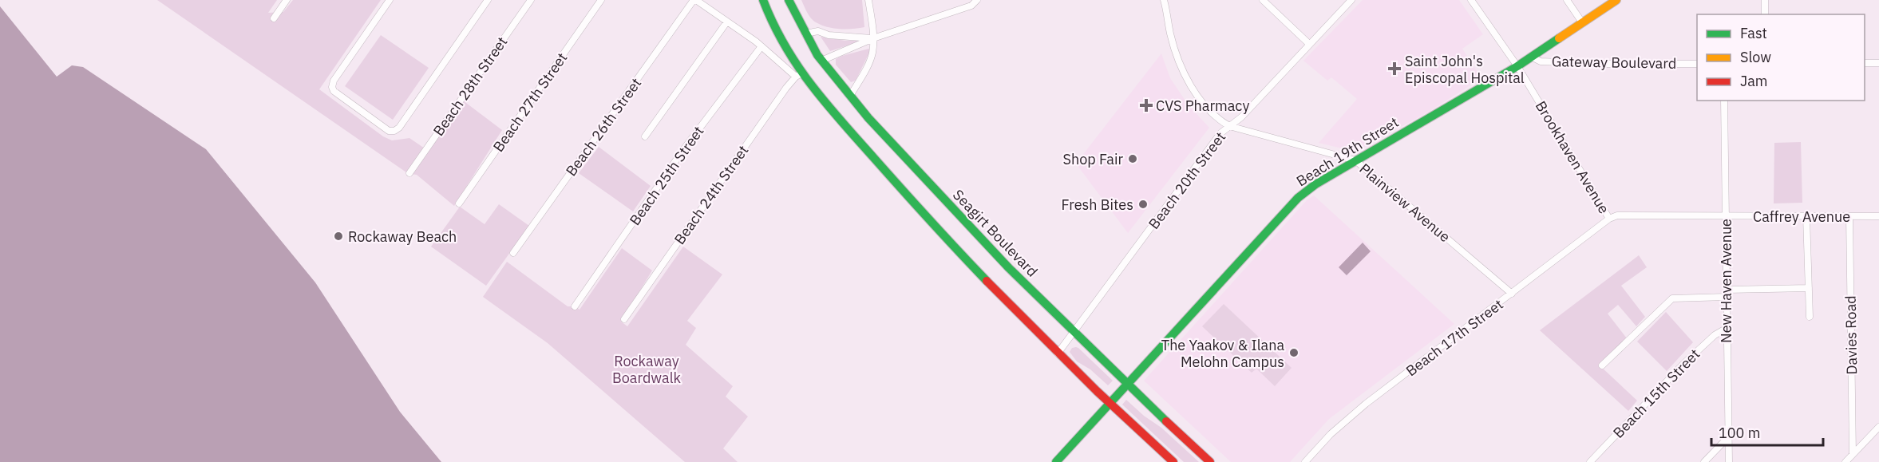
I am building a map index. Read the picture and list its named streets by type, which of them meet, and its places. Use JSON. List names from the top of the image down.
{
  "streets": {
    "main road": ["Beach 19th Street", "Seagirt Boulevard"],
    "street": [
      "Gateway Boulevard",
      "Beach 28th Street",
      "Beach 27th Street",
      "Beach 26th Street",
      "Brookhaven Avenue",
      "Beach 25th Street",
      "Beach 20th Street",
      "Beach 24th Street",
      "Plainview Avenue",
      "Caffrey Avenue",
      "New Haven Avenue",
      "Davies Road",
      "Beach 17th Street",
      "Beach 15th Street"
    ]
  },
  "crossings": [
    ["Gateway Boulevard", "Beach 19th Street"],
    ["Beach 19th Street", "Brookhaven Avenue"],
    ["Beach 19th Street", "Plainview Avenue"],
    ["Beach 19th Street", "Seagirt Boulevard"],
    ["Brookhaven Avenue", "Caffrey Avenue"],
    ["Brookhaven Avenue", "Beach 17th Street"],
    ["Beach 20th Street", "Plainview Avenue"],
    ["Beach 20th Street", "Seagirt Boulevard"],
    ["Plainview Avenue", "Beach 17th Street"],
    ["Caffrey Avenue", "New Haven Avenue"],
    ["Caffrey Avenue", "Davies Road"],
    ["Caffrey Avenue", "Beach 17th Street"],
    ["New Haven Avenue", "Beach 15th Street"]
  ],
  "parks": ["Rockaway Boardwalk"],
  "places": {
    "health": ["Saint John's Episcopal Hospital", "CVS Pharmacy"],
    "other": [
      "Shop Fair",
      "Fresh Bites",
      "Rockaway Beach",
      "The Yaakov & Ilana Melohn Campus"
    ]
  },
  "legend": ["Fast", "Slow", "Jam"],
  "scale_bar": "100 m"
}
